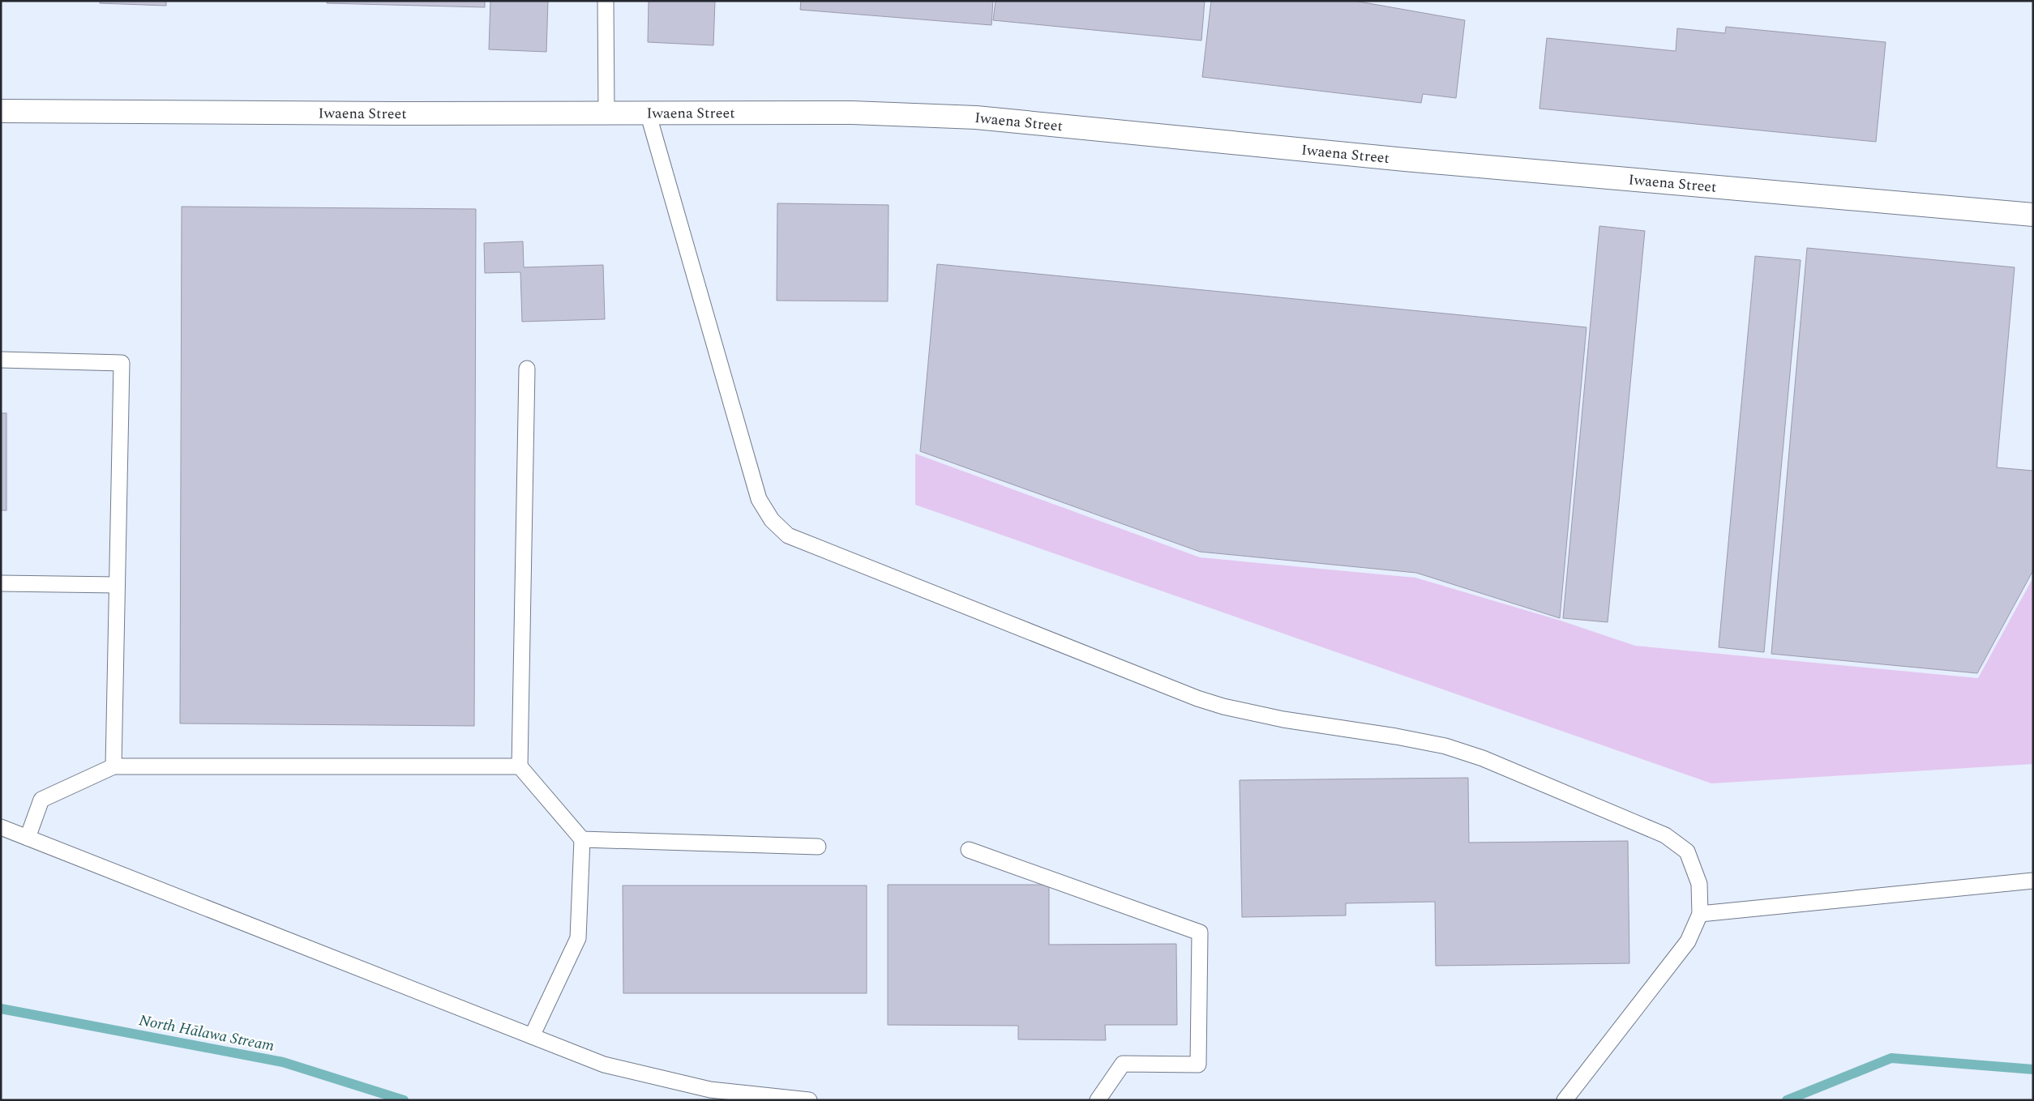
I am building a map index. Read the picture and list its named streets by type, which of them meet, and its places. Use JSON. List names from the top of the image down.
{
  "streets": {
    "street": ["Iwaena Street"]
  },
  "water": ["North Hālawa Stream"]
}
